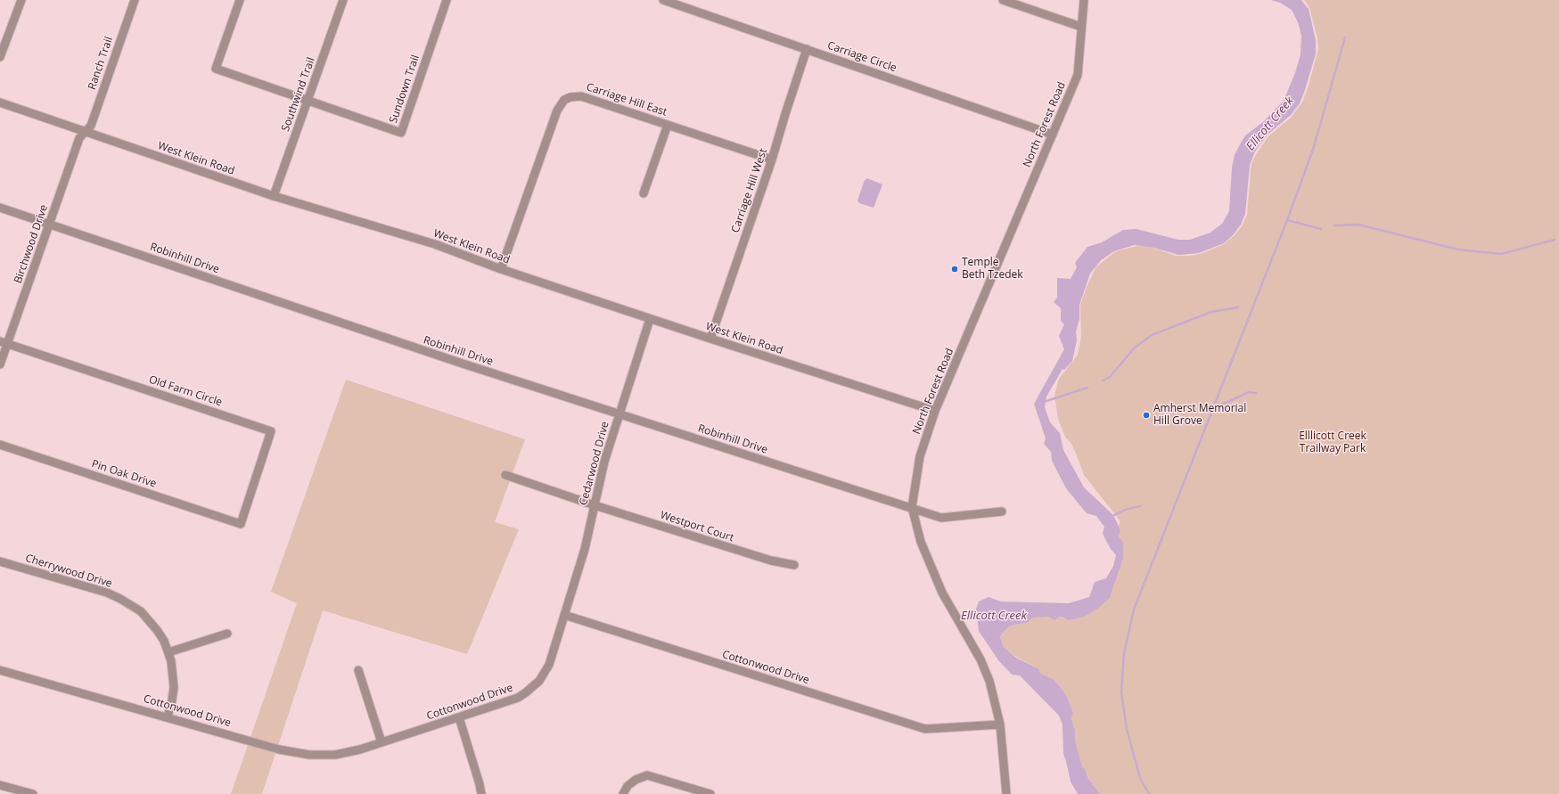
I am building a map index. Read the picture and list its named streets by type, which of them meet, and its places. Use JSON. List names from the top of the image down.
{
  "streets": {
    "street": [
      "Carriage Circle",
      "Ranch Trail",
      "Sundown Trail",
      "Southwind Trail",
      "Carriage Hill East",
      "North Forest Road",
      "West Klein Road",
      "Carriage Hill West",
      "Birchwood Drive",
      "Robinhill Drive",
      "Old Farm Circle",
      "Cedarwood Drive",
      "Pin Oak Drive",
      "Westport Court",
      "Cherrywood Drive",
      "Cottonwood Drive"
    ]
  },
  "crossings": [
    ["Carriage Circle", "North Forest Road"],
    ["Carriage Circle", "Carriage Hill West"],
    ["Ranch Trail", "West Klein Road"],
    ["Ranch Trail", "Birchwood Drive"],
    ["Sundown Trail", "Southwind Trail"],
    ["Southwind Trail", "West Klein Road"],
    ["Carriage Hill East", "West Klein Road"],
    ["Carriage Hill East", "Carriage Hill West"],
    ["North Forest Road", "West Klein Road"],
    ["North Forest Road", "Robinhill Drive"],
    ["North Forest Road", "Cottonwood Drive"],
    ["West Klein Road", "Carriage Hill West"],
    ["West Klein Road", "Birchwood Drive"],
    ["West Klein Road", "Cedarwood Drive"],
    ["Birchwood Drive", "Robinhill Drive"],
    ["Birchwood Drive", "Old Farm Circle"],
    ["Robinhill Drive", "Cedarwood Drive"],
    ["Old Farm Circle", "Pin Oak Drive"],
    ["Cedarwood Drive", "Westport Court"],
    ["Cedarwood Drive", "Cottonwood Drive"],
    ["Cherrywood Drive", "Cottonwood Drive"]
  ],
  "water": ["Ellicott Creek"],
  "parks": ["Elllicott Creek Trailway Park"],
  "places": ["Temple Beth Tzedek", "Amherst Memorial Hill Grove"]
}
